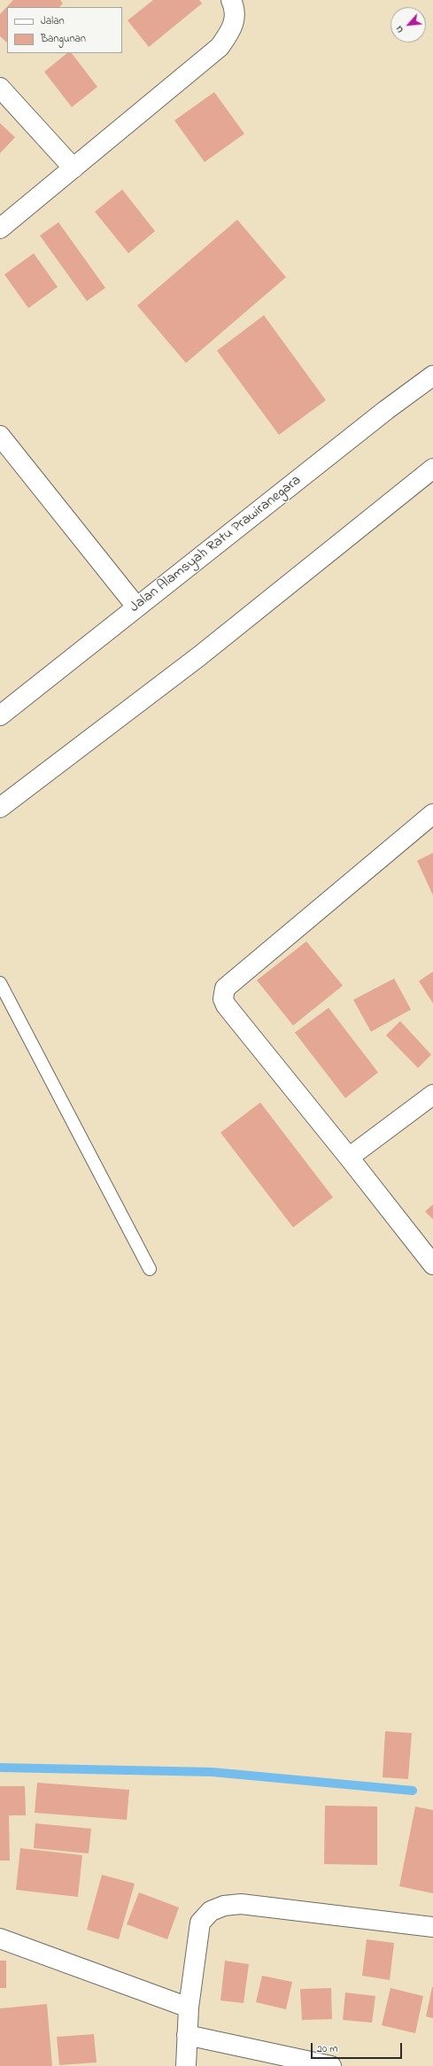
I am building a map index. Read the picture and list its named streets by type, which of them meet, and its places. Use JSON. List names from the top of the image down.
{
  "streets": {
    "main road": ["Jalan Alamsyah Ratu Prawiranegara"]
  },
  "legend": ["Jalan", "Bangunan"],
  "scale_bar": "20 m",
  "north": "bottom left"
}
